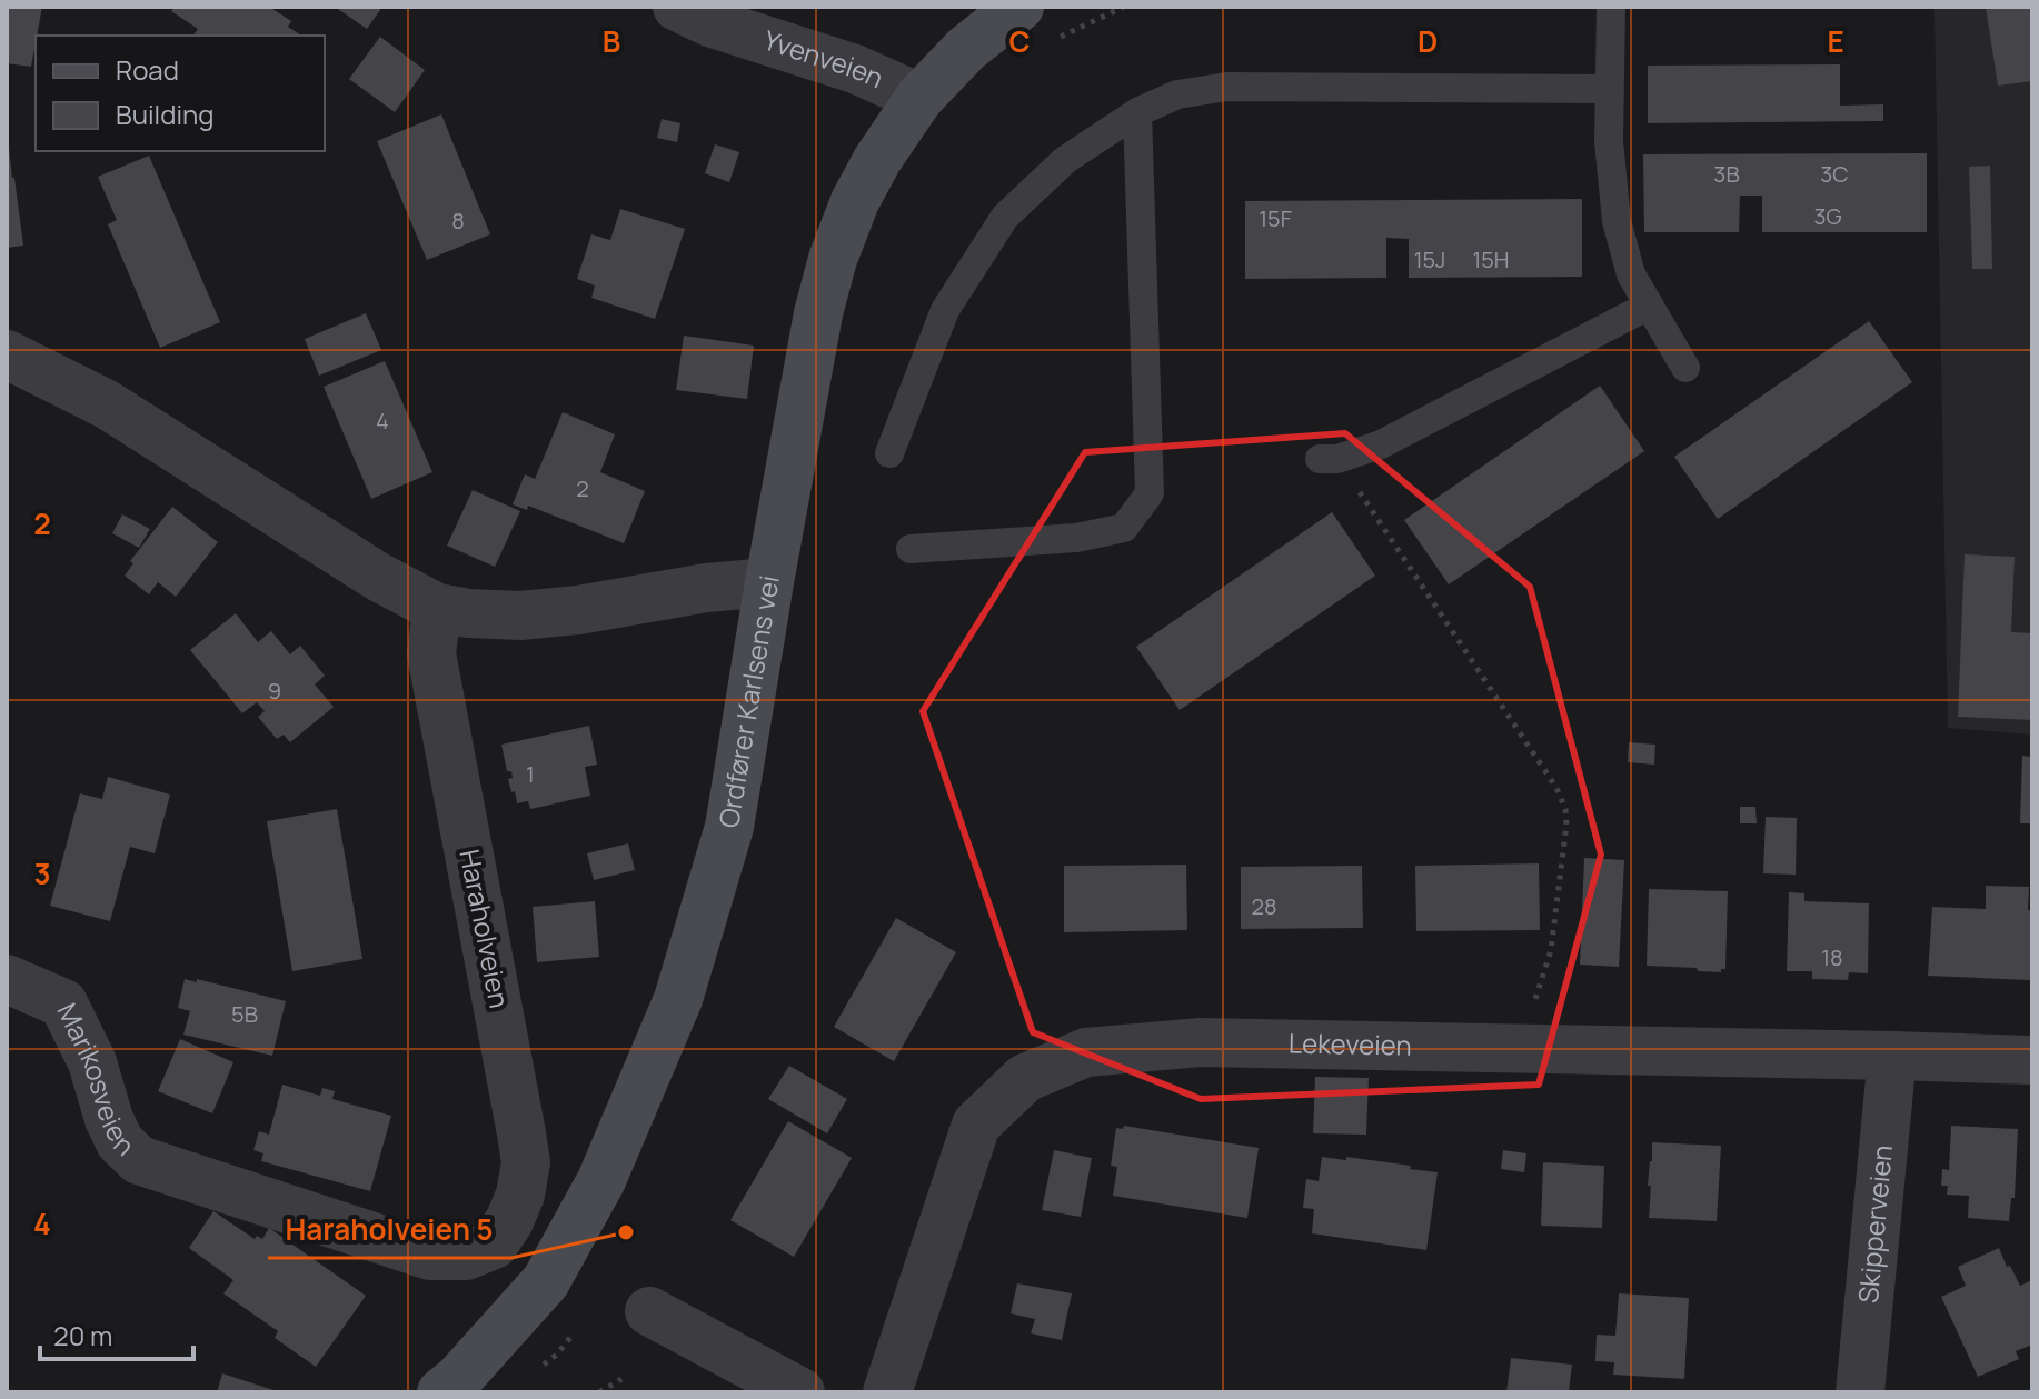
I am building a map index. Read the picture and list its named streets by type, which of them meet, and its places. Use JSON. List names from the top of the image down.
{
  "streets": {
    "street": [
      "Yvenveien",
      "Ordfører Karlsens vei",
      "Haraholveien",
      "Lekeveien",
      "Marikosveien",
      "Skipperveien"
    ]
  },
  "crossings": [
    ["Yvenveien", "Ordfører Karlsens vei"],
    ["Haraholveien", "Marikosveien"],
    ["Lekeveien", "Skipperveien"]
  ],
  "places": ["Haraholveien 5"],
  "house_numbers": [
    "3B",
    "3C",
    "3G",
    "15F",
    "8",
    "15J",
    "15H",
    "4",
    "2",
    "9",
    "1",
    "28",
    "18",
    "5B"
  ],
  "legend": ["Road", "Building"],
  "scale_bar": "20 m",
  "grid": {
    "columns": [
      "B",
      "C",
      "D",
      "E"
    ],
    "rows": ["2", "3", "4"]
  }
}
